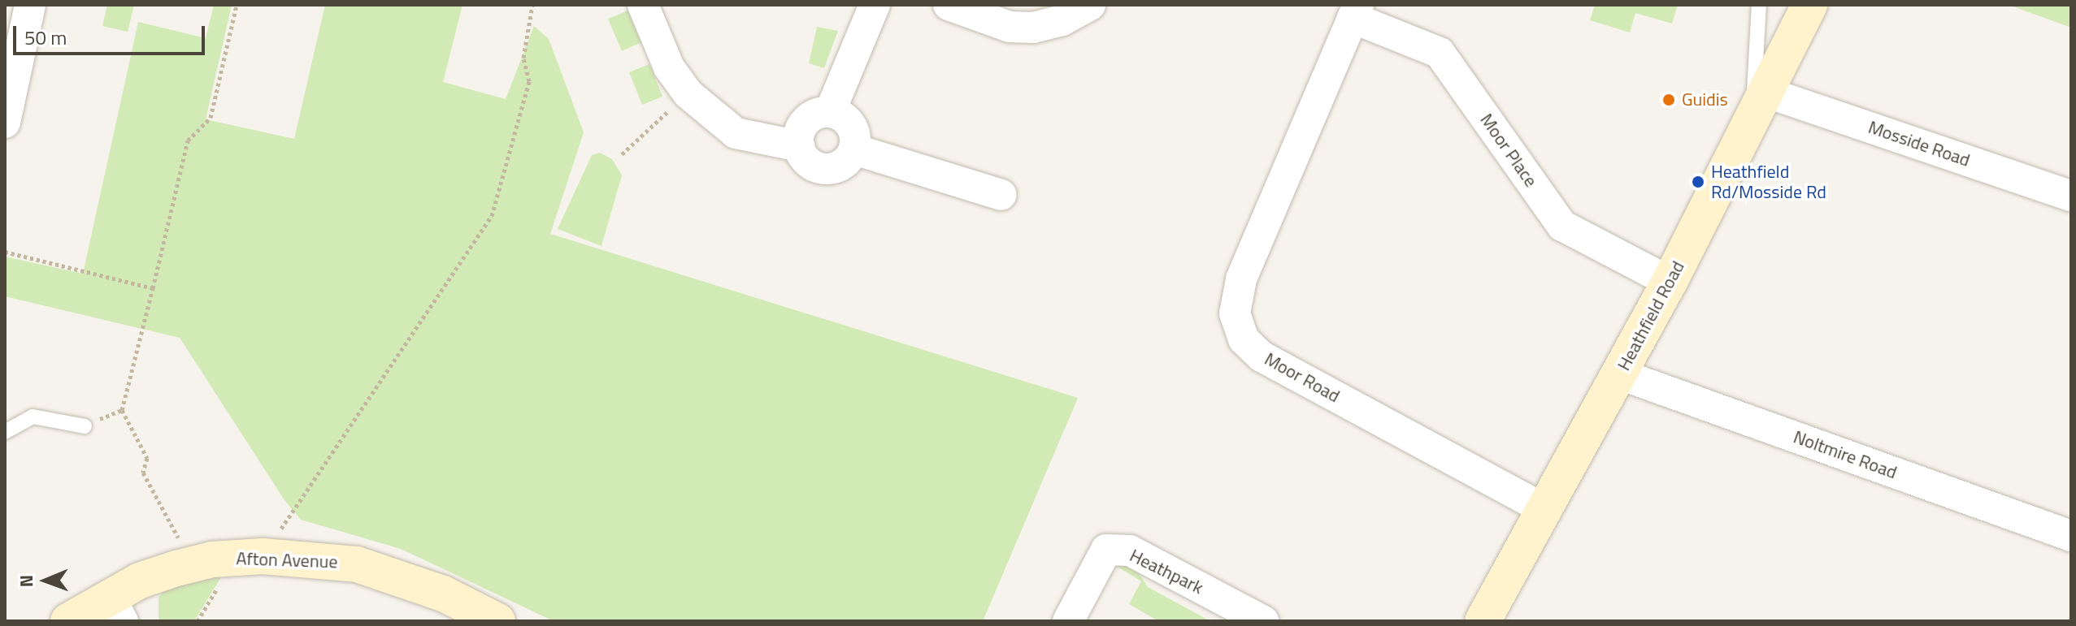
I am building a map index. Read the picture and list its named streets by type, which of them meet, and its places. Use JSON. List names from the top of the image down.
{
  "streets": {
    "main road": ["Heathfield Road", "Afton Avenue"],
    "street": [
      "Mosside Road",
      "Moor Place",
      "Moor Road",
      "Noltmire Road",
      "Heathpark"
    ]
  },
  "crossings": [
    ["Mosside Road", "Heathfield Road"],
    ["Moor Place", "Heathfield Road"],
    ["Moor Place", "Moor Road"],
    ["Heathfield Road", "Moor Road"],
    ["Heathfield Road", "Noltmire Road"]
  ],
  "places": ["Guidis", "Heathfield Rd/Mosside Rd"],
  "scale_bar": "50 m",
  "north": "left"
}
